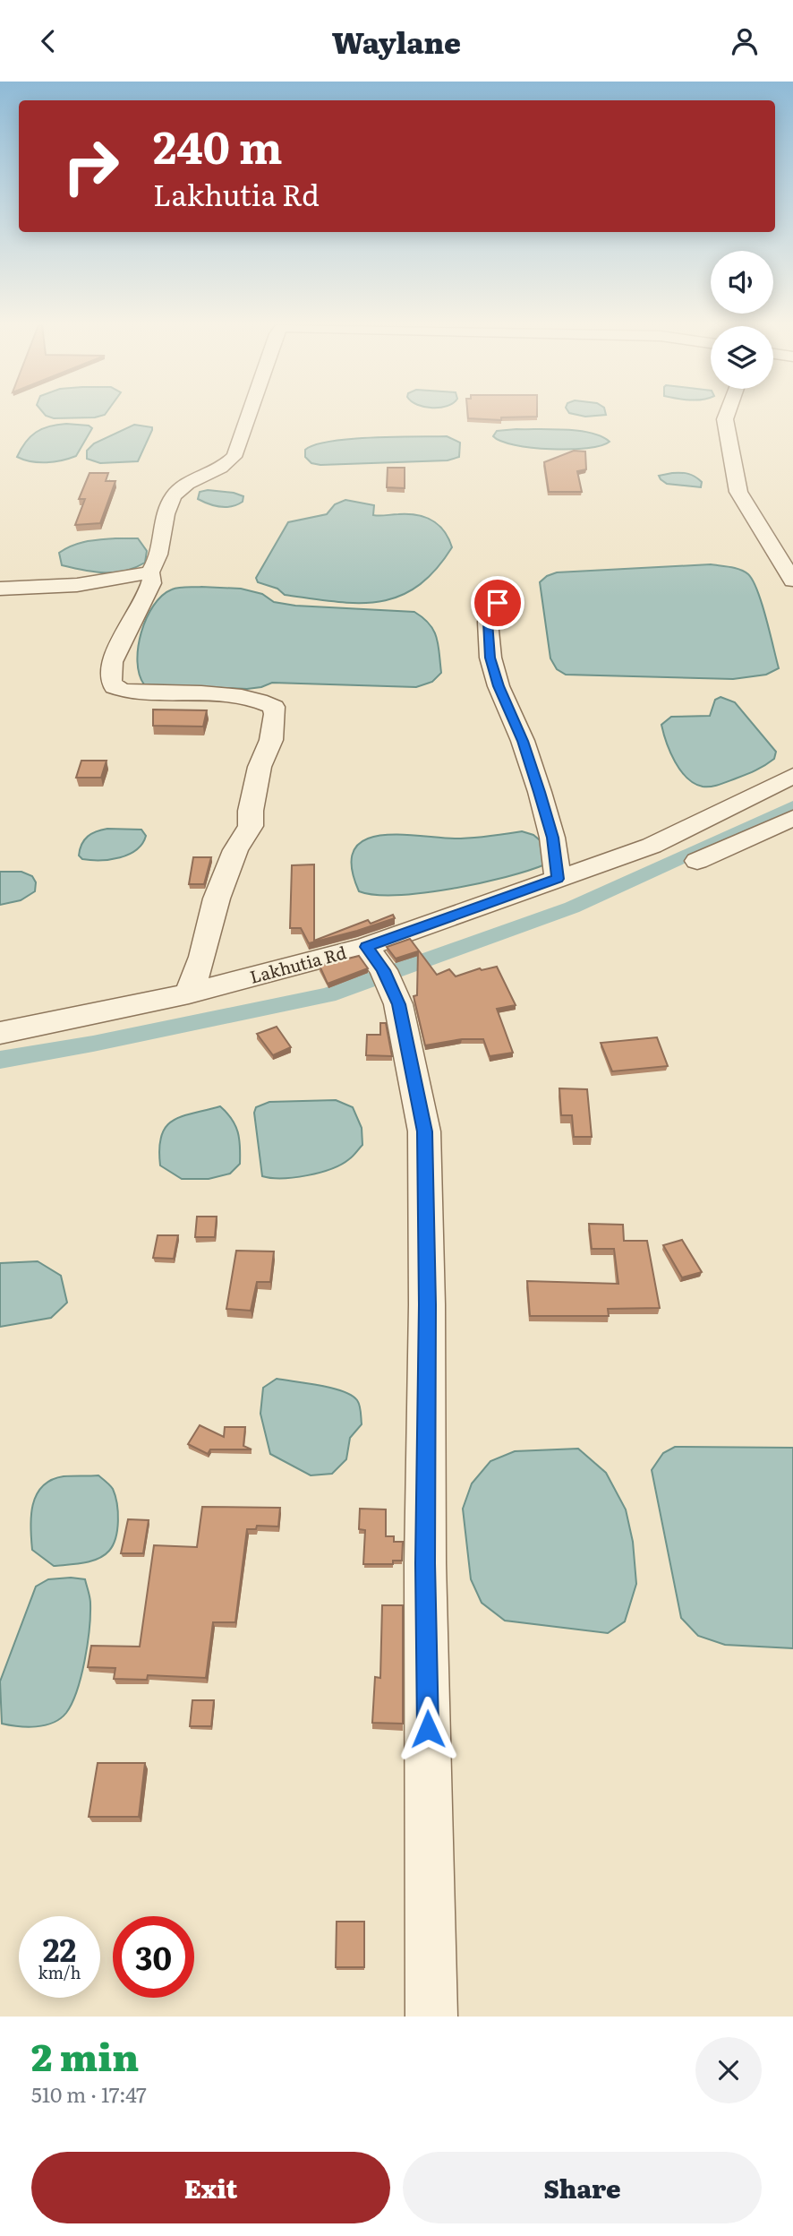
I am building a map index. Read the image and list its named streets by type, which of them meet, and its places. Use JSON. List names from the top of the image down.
{
  "streets": {
    "street": ["Lakhutia Rd"]
  },
  "page": {
    "header": "Waylane",
    "turn": ["240 m", "Lakhutia Rd"],
    "speed": "22 km/h",
    "limit": "30",
    "heading": ["2 min", "510 m · 17:47"],
    "buttons": ["Exit", "Share"]
  }
}
